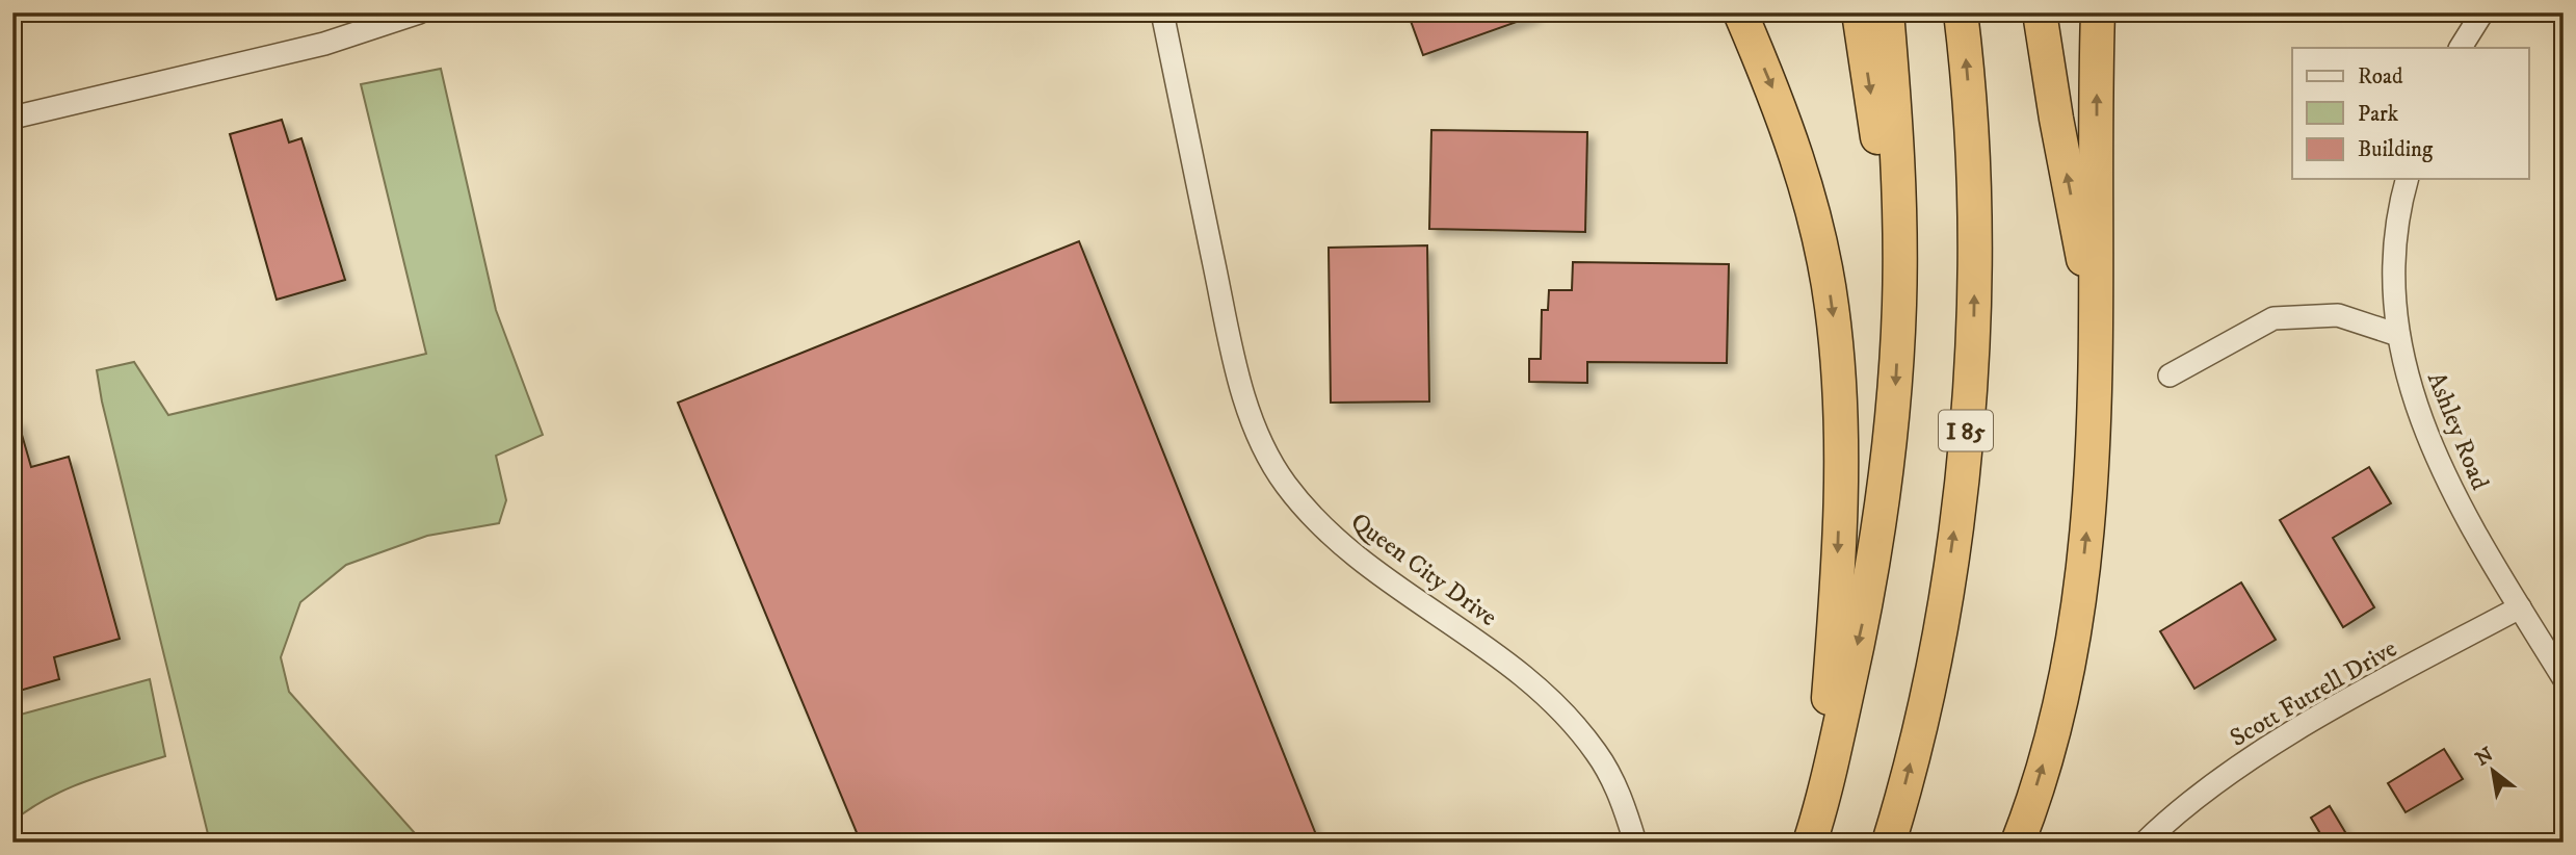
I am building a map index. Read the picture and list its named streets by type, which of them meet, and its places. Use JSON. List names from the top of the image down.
{
  "streets": {
    "highway": ["I 85"],
    "street": ["Ashley Road", "Queen City Drive", "Scott Futrell Drive"]
  },
  "crossings": [
    ["Ashley Road", "Scott Futrell Drive"]
  ],
  "legend": ["Road", "Park", "Building"],
  "north": "top left"
}
